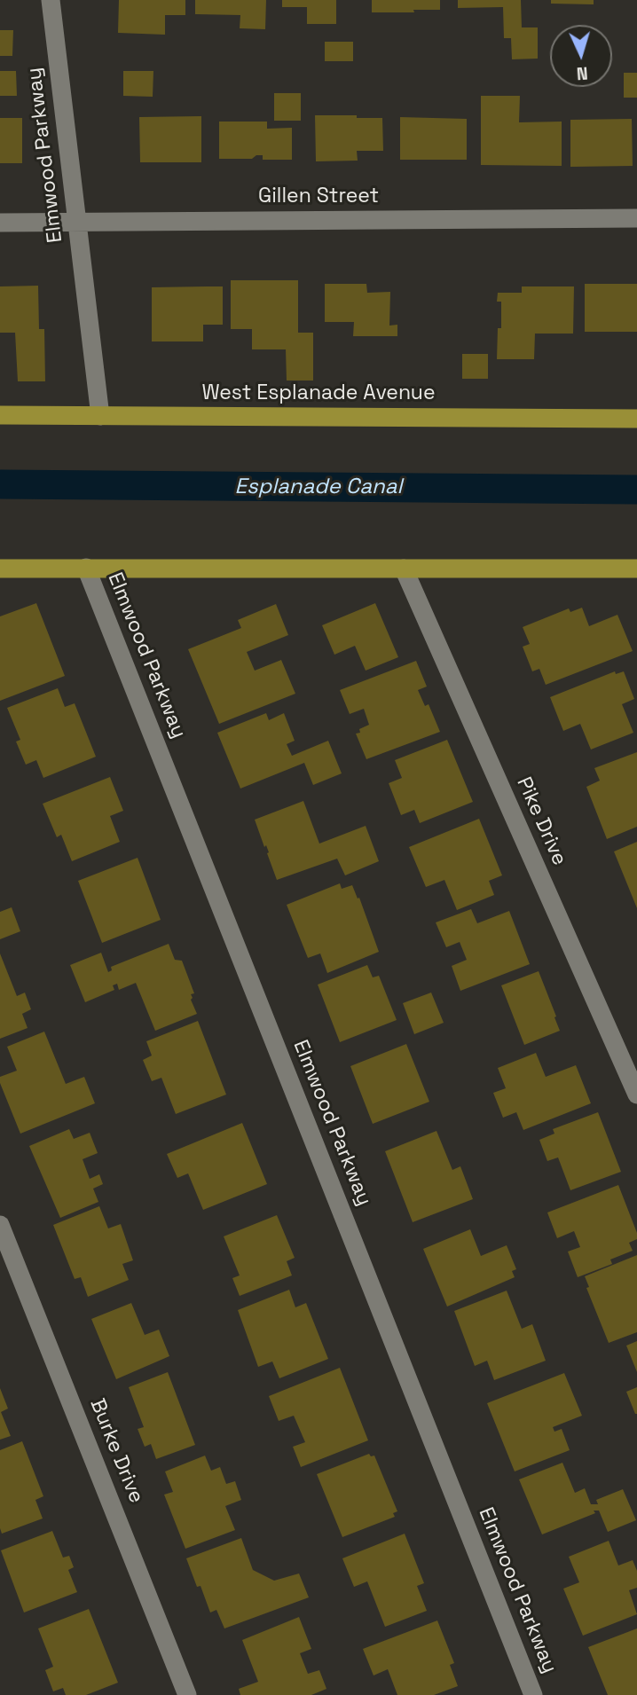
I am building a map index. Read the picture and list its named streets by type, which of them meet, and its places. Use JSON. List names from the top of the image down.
{
  "streets": {
    "main road": ["West Esplanade Avenue"],
    "street": [
      "Elmwood Parkway",
      "Gillen Street",
      "Pike Drive",
      "Burke Drive"
    ]
  },
  "crossings": [
    ["Elmwood Parkway", "Gillen Street"],
    ["Elmwood Parkway", "West Esplanade Avenue"]
  ],
  "water": ["Esplanade Canal"],
  "north": "bottom"
}
